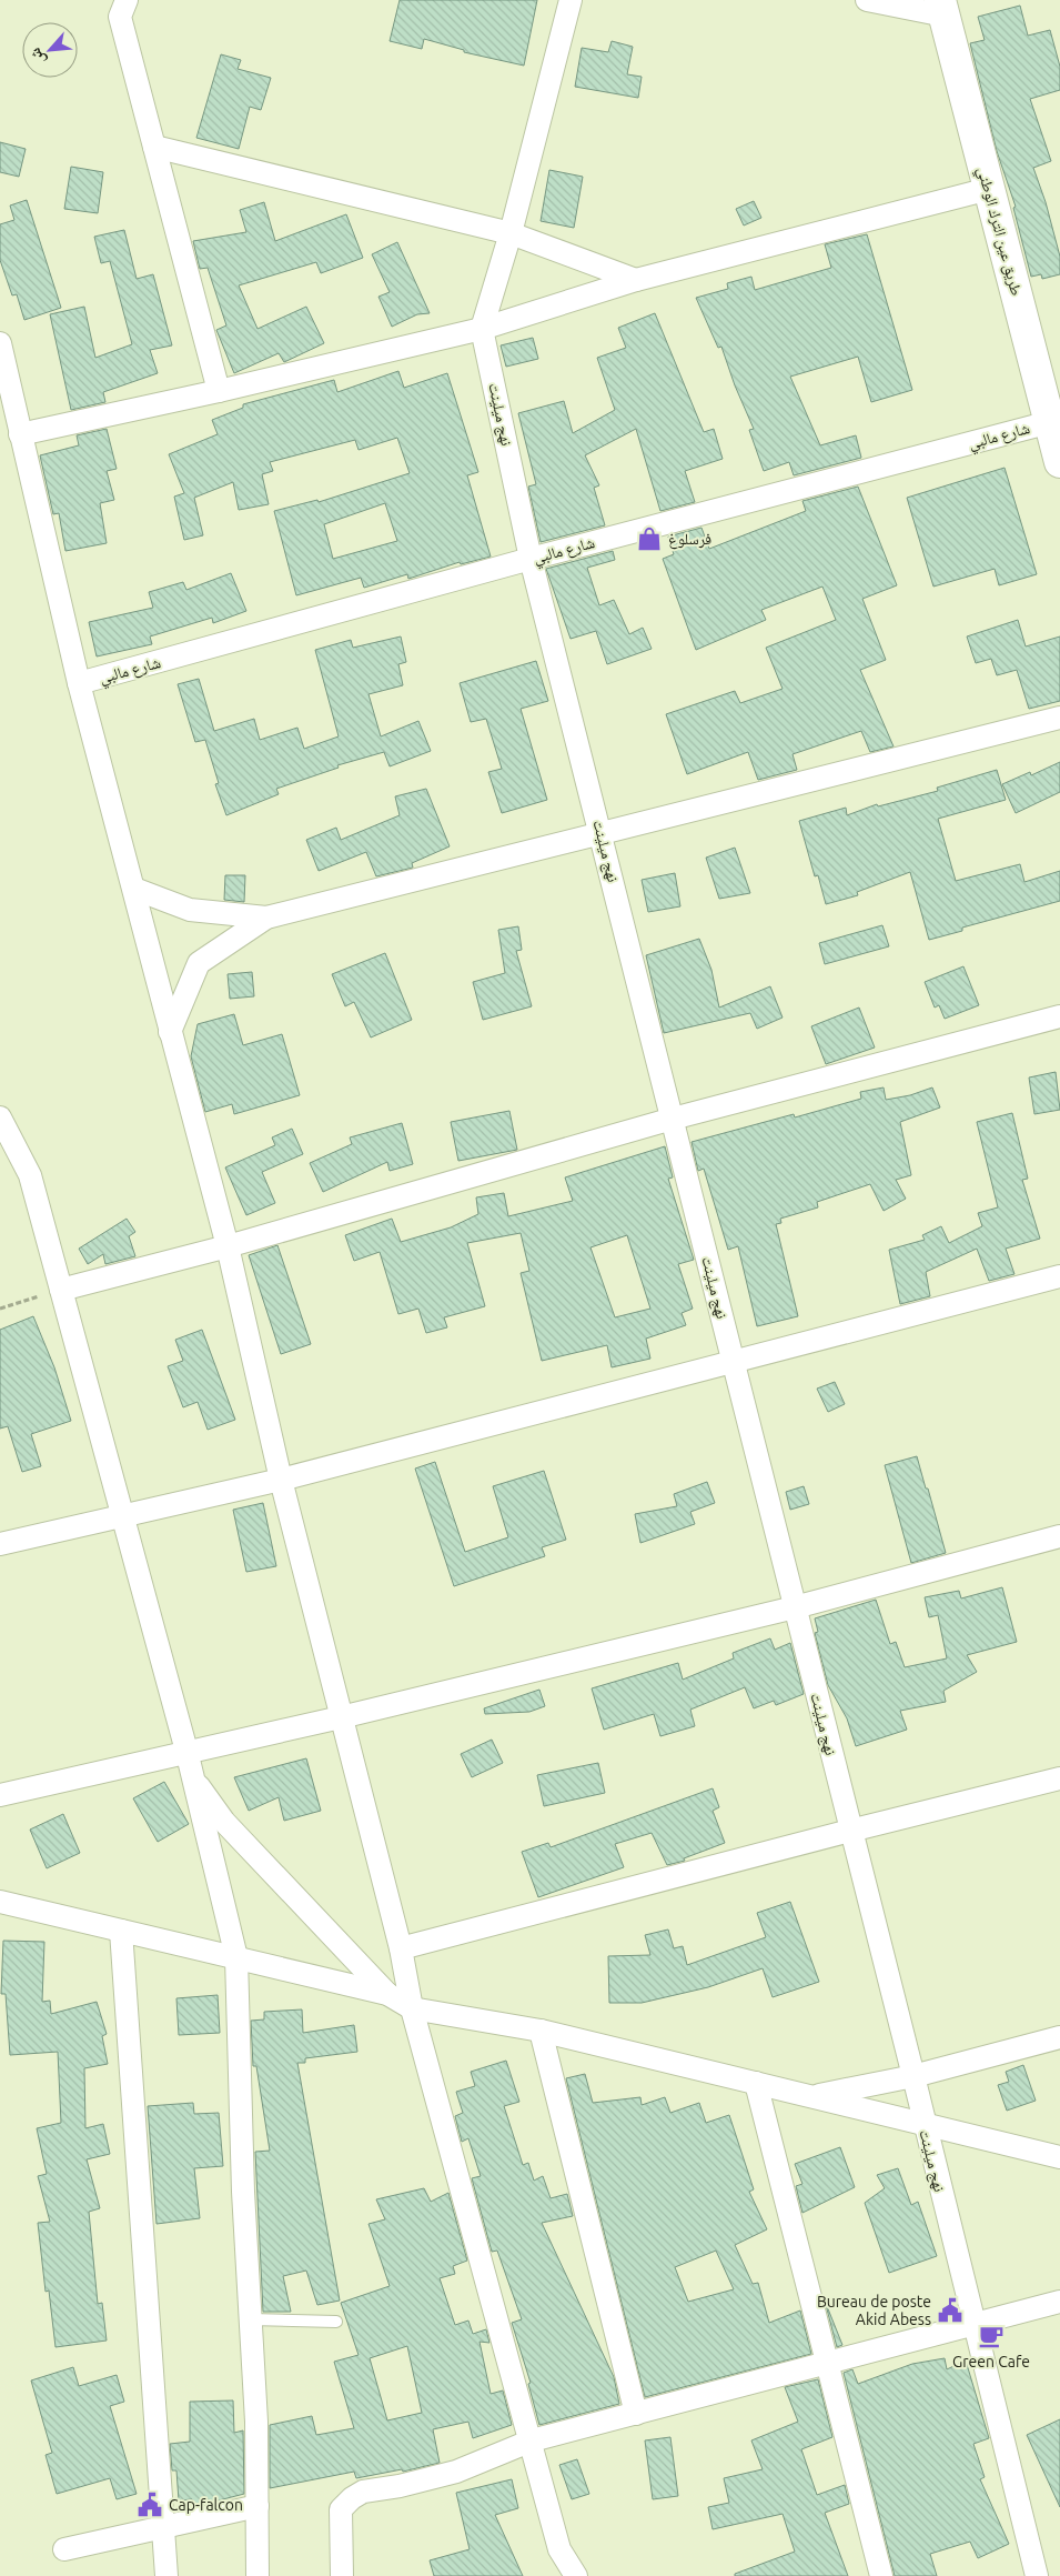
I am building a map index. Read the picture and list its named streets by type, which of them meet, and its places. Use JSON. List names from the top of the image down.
{
  "streets": {
    "main road": ["طريق عين الترك الوطني"],
    "street": ["نهج ميلينت", "شارع مالبي"]
  },
  "crossings": [
    ["طريق عين الترك الوطني", "شارع مالبي"],
    ["نهج ميلينت", "شارع مالبي"]
  ],
  "places": {
    "shop": ["فرسلوغ"],
    "public building": ["Bureau de poste Akid Abess", "Cap-falcon"],
    "cafe": ["Green Cafe"]
  },
  "north": "bottom left"
}
